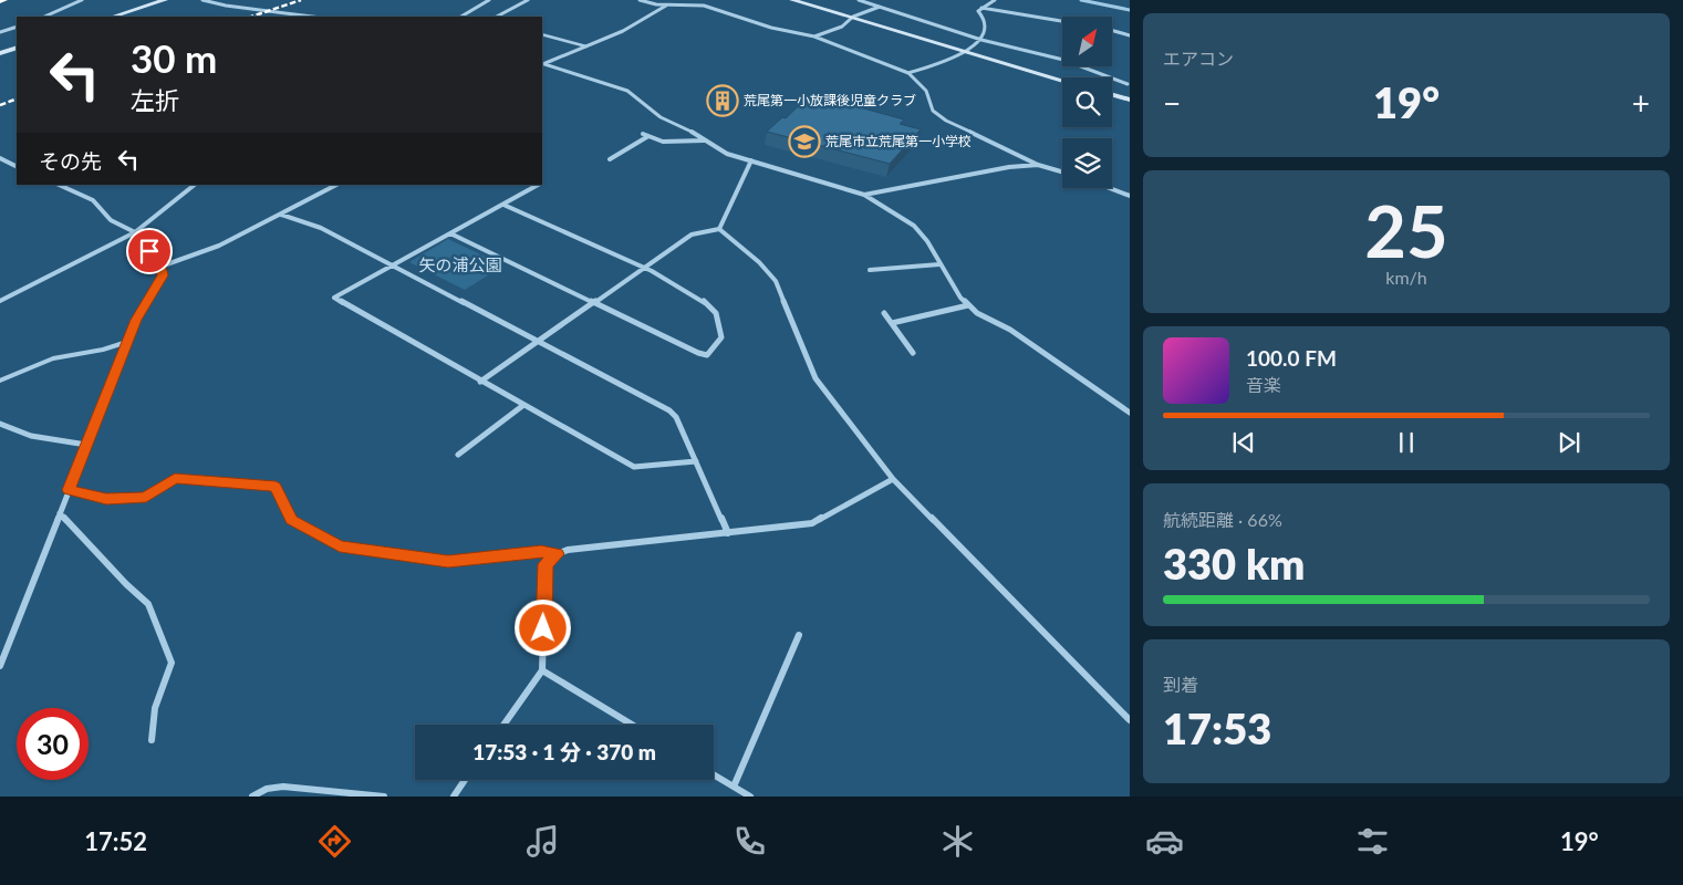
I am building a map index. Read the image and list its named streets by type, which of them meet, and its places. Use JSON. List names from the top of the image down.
{
  "parks": ["矢の浦公園"],
  "places": {
    "building": ["荒尾第一小放課後児童クラブ"],
    "school or university": ["荒尾市立荒尾第一小学校"]
  },
  "north": "top right",
  "page": {
    "tile": [
      "エアコン",
      ["25", "km/h"],
      ["航続距離 · 66%", "330 km"],
      ["到着", "17:53"]
    ],
    "turn": ["30 m", "左折"],
    "heat": ["−", "19°", "+"],
    "then": "その先",
    "song": ["100.0 FM", "音楽"],
    "limit": "30",
    "trip": "17:53 · 1 分 · 370 m",
    "tabs": ["17:52", "19°"]
  }
}
